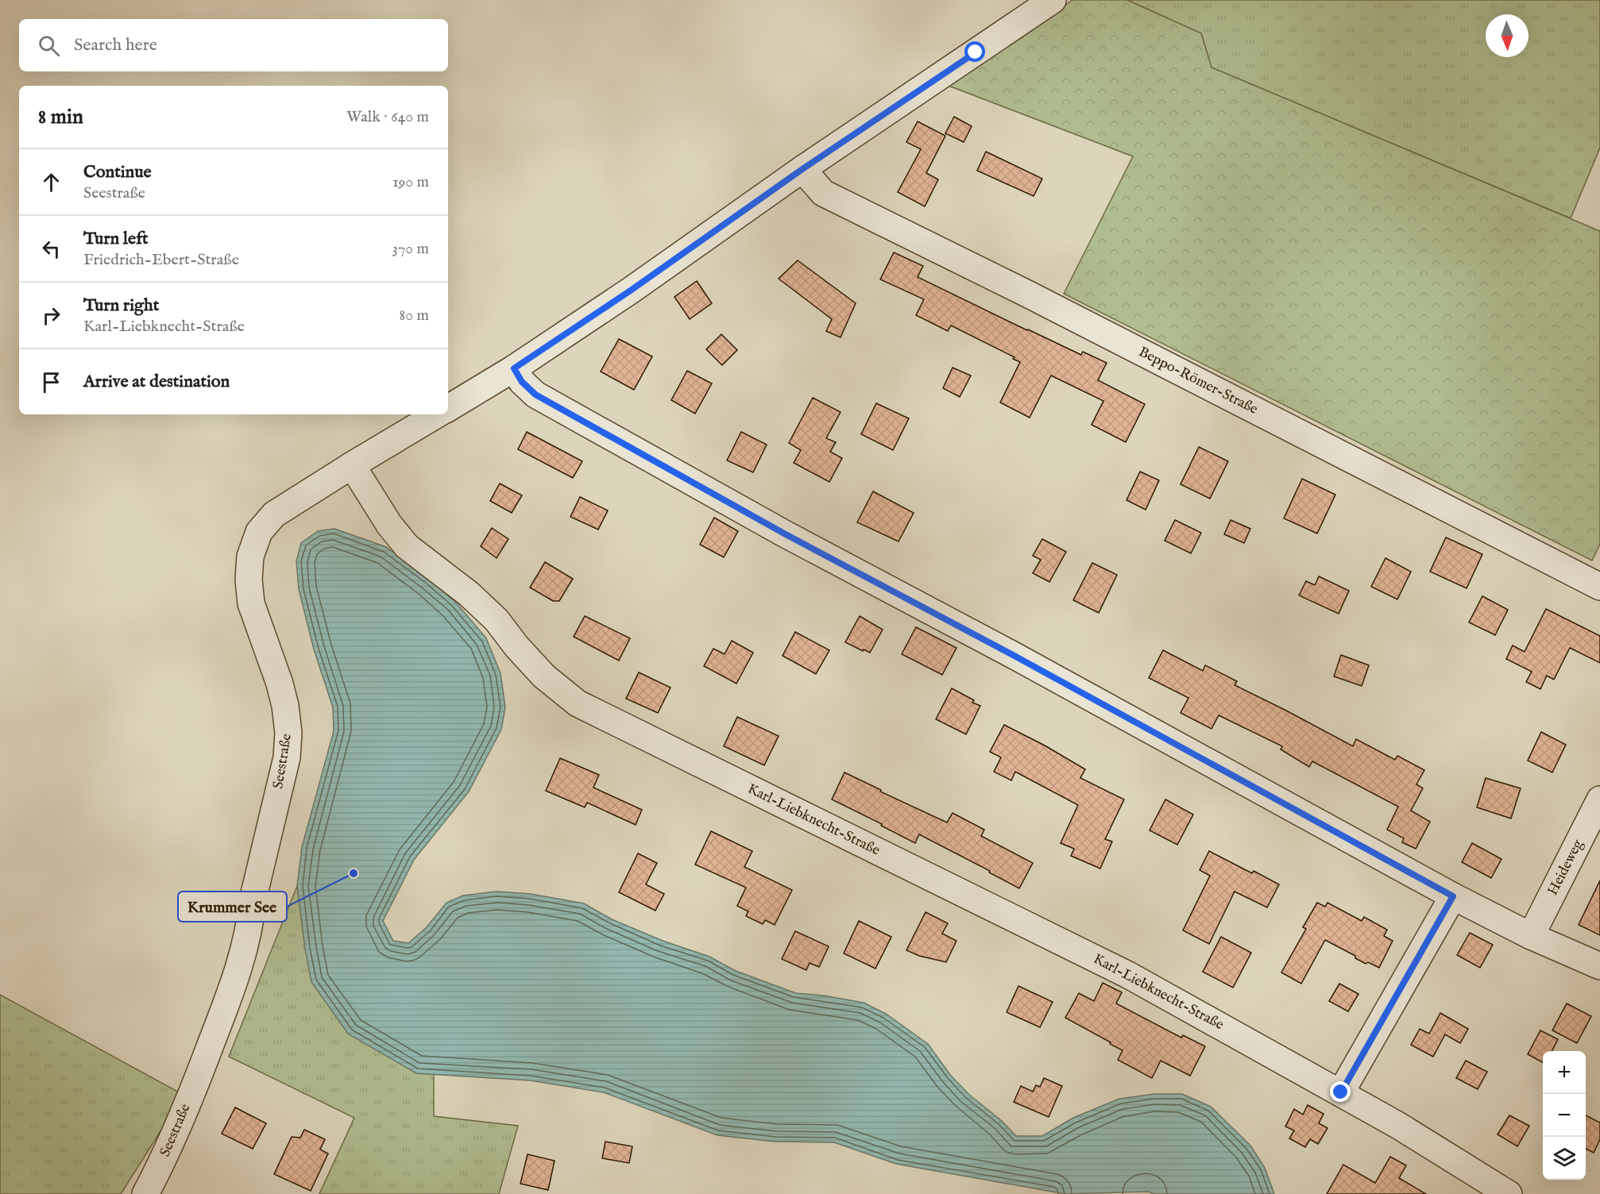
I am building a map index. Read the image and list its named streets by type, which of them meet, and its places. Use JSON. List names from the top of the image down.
{
  "streets": {
    "street": [
      "Beppo-Römer-Straße",
      "Seestraße",
      "Karl-Liebknecht-Straße",
      "Heideweg"
    ]
  },
  "crossings": [
    ["Seestraße", "Karl-Liebknecht-Straße"]
  ],
  "places": ["Krummer See"],
  "north": "bottom",
  "page": {
    "search": "Search here",
    "heading": ["8 min", "Walk · 640 m"],
    "list": [
      ["Continue", "Seestraße", "190 m"],
      ["Turn left", "Friedrich-Ebert-Straße", "370 m"],
      ["Turn right", "Karl-Liebknecht-Straße", "80 m"],
      "Arrive at destination"
    ],
    "map_buttons": ["+", "−"]
  }
}
